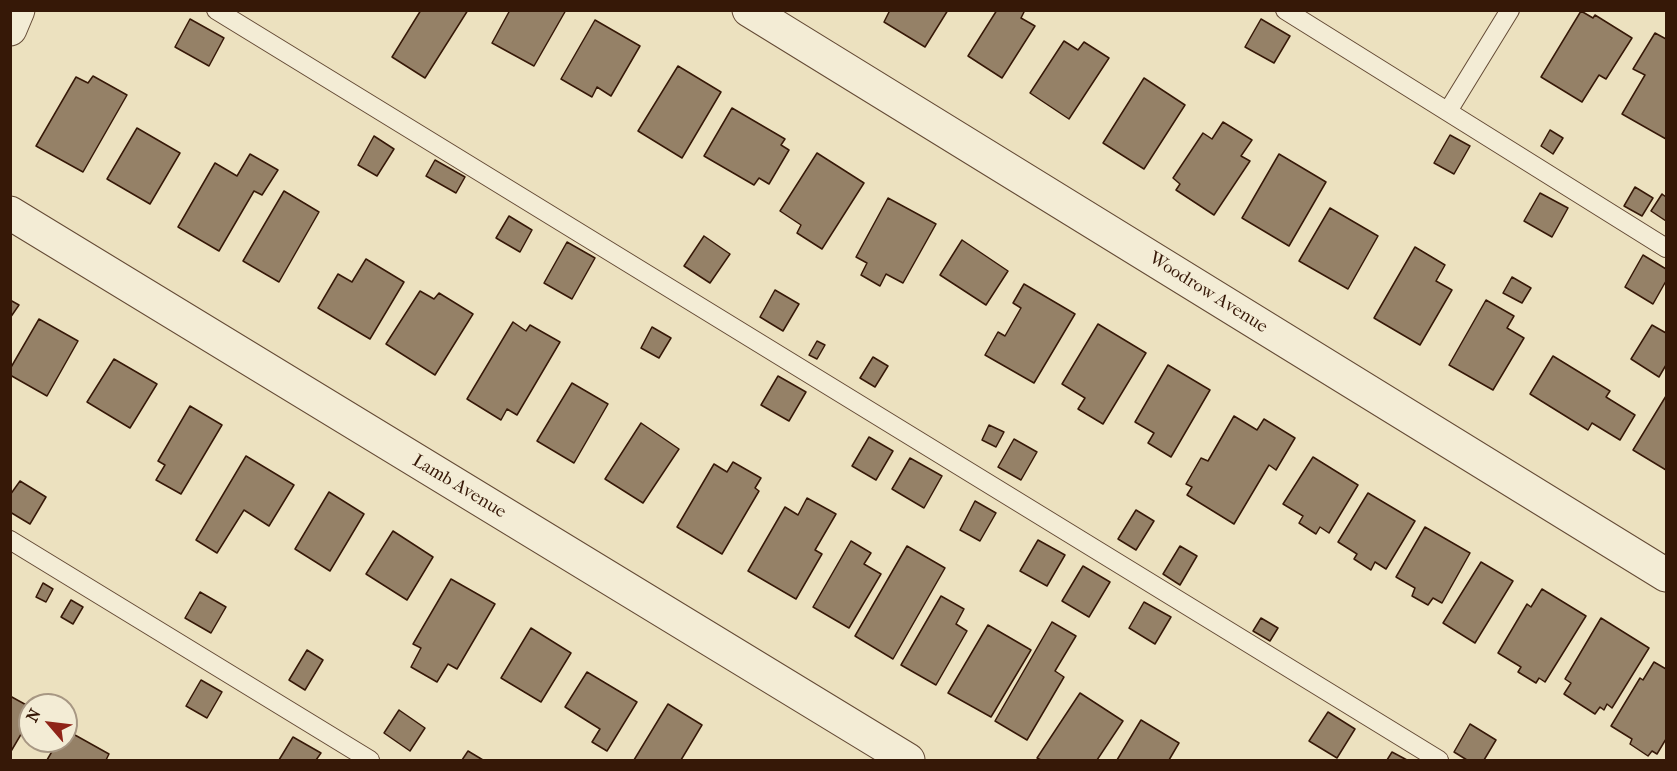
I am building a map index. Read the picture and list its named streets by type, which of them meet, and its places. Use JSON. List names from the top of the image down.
{
  "streets": {
    "street": ["Woodrow Avenue", "Lamb Avenue"]
  },
  "north": "top left"
}
